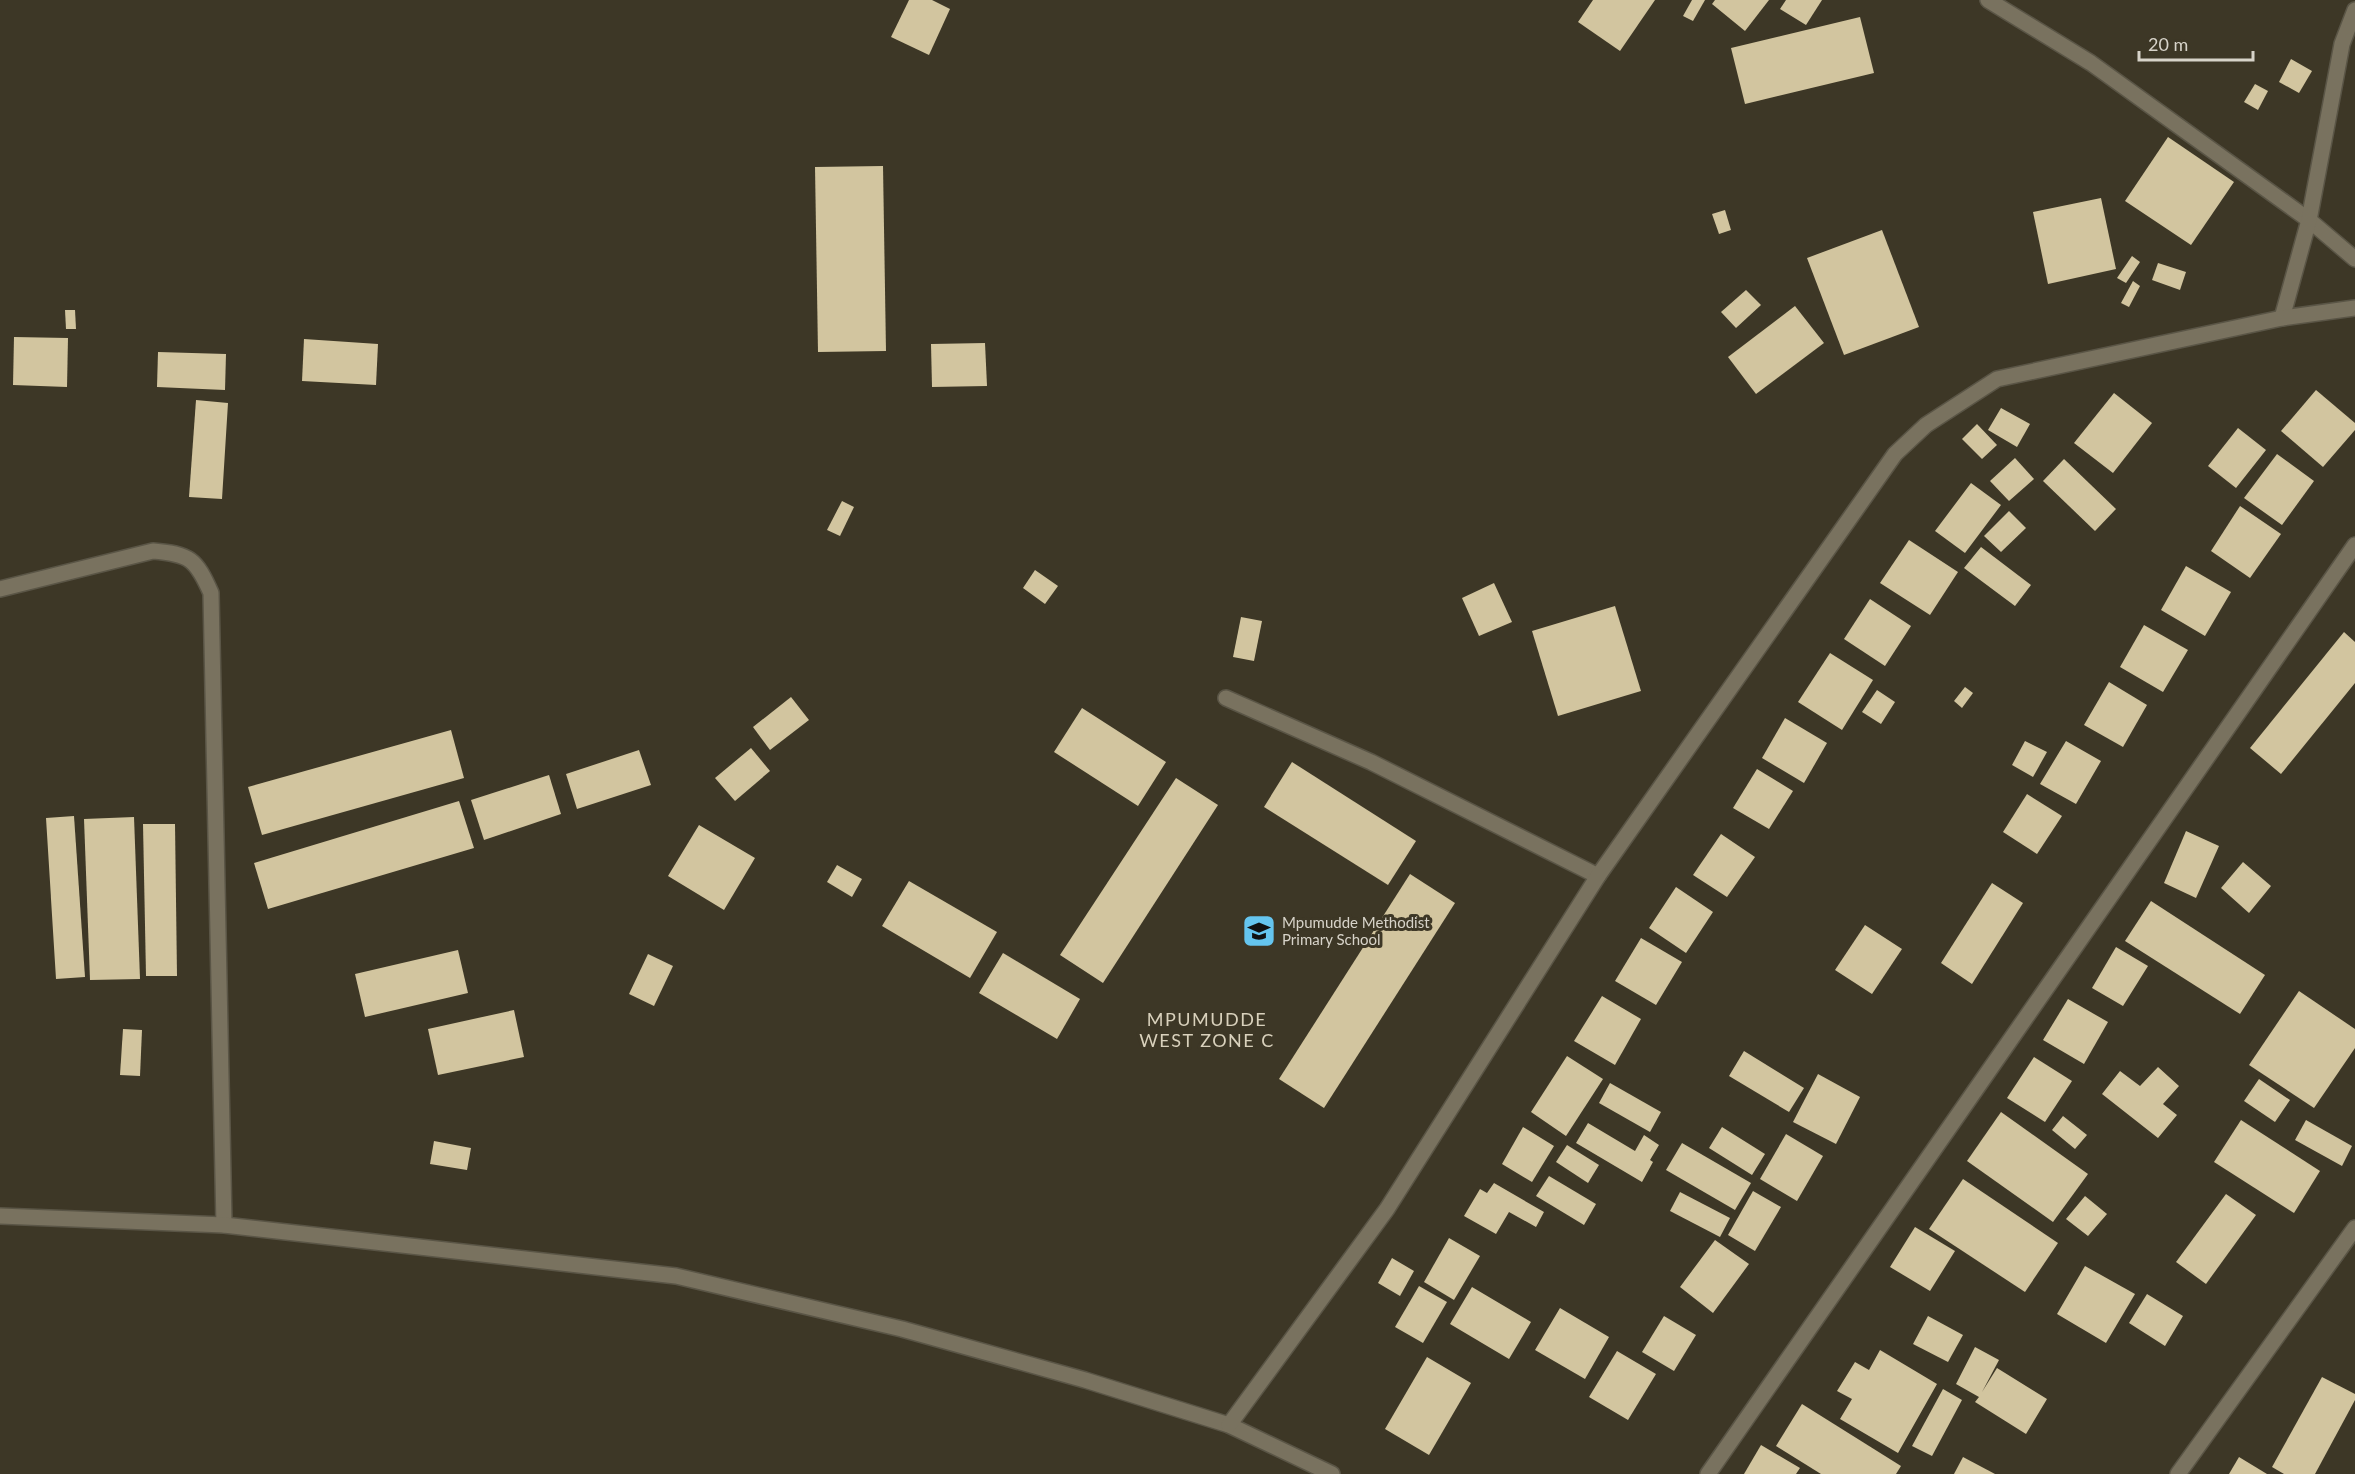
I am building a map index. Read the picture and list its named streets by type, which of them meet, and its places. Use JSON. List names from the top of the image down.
{
  "districts": ["MPUMUDDE WEST ZONE C"],
  "places": {
    "school or university": ["Mpumudde Methodist Primary School"]
  },
  "scale_bar": "20 m"
}
